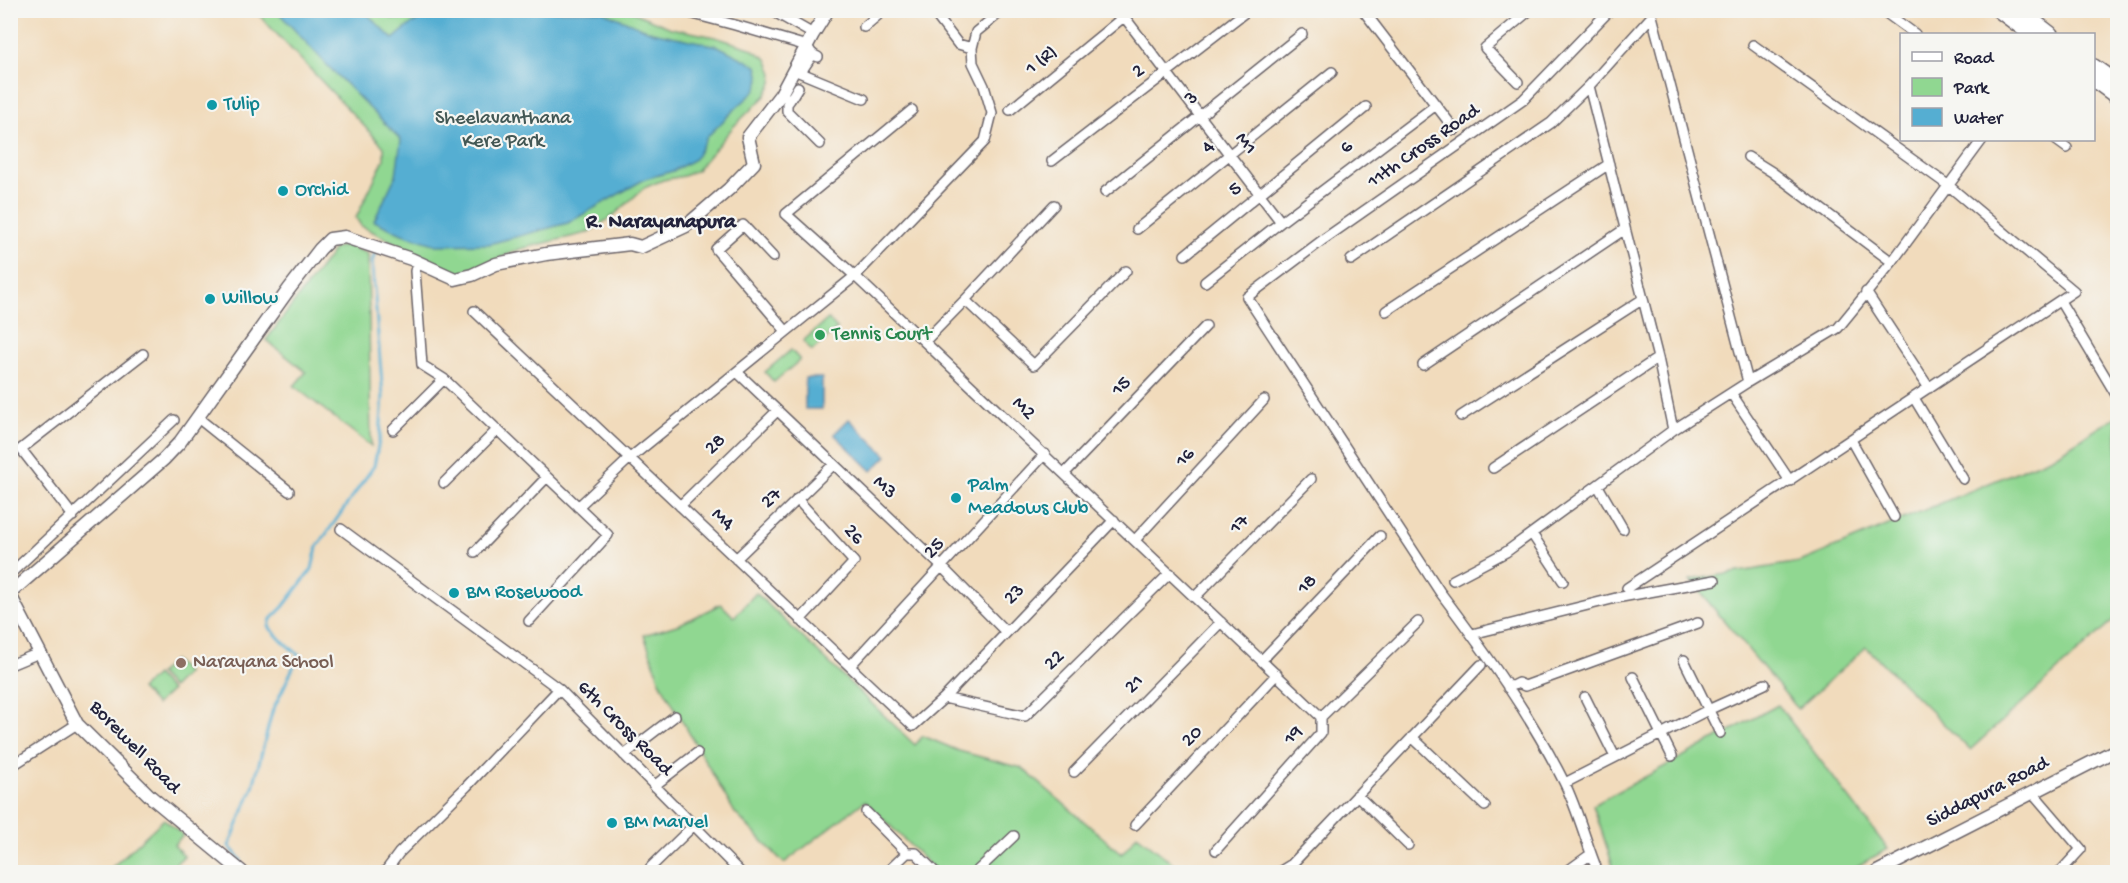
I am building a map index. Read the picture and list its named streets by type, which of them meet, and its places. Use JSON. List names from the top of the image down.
{
  "streets": {
    "street": [
      "1 (R)",
      "2",
      "3",
      "M1",
      "11th Cross Road",
      "4",
      "6",
      "5",
      "15",
      "M2",
      "28",
      "16",
      "M3",
      "27",
      "M4",
      "17",
      "26",
      "25",
      "18",
      "23",
      "22",
      "21",
      "6th Cross Road",
      "19",
      "20",
      "Borewell Road",
      "Siddapura Road"
    ]
  },
  "crossings": [
    ["1 (R)", "M1"],
    ["2", "M1"],
    ["3", "M1"],
    ["M1", "4"],
    ["M1", "6"],
    ["M1", "5"],
    ["15", "M2"],
    ["M2", "16"],
    ["M2", "17"],
    ["M2", "25"],
    ["M2", "18"],
    ["M2", "23"],
    ["M2", "22"],
    ["M2", "21"],
    ["M2", "19"],
    ["M2", "20"],
    ["28", "M3"],
    ["28", "M4"],
    ["M3", "27"],
    ["M3", "25"],
    ["M3", "23"],
    ["27", "M4"],
    ["27", "26"],
    ["M4", "26"],
    ["M4", "25"],
    ["M4", "23"],
    ["M4", "22"],
    ["23", "22"]
  ],
  "districts": ["R. Narayanapura"],
  "parks": ["Sheelavanthana Kere Park"],
  "places": [
    "Tulip",
    "Orchid",
    "Willow",
    "Tennis Court",
    "Palm Meadows Club",
    "BM Rosewood",
    "Narayana School",
    "BM Marvel"
  ],
  "legend": ["Road", "Park", "Water"]
}
